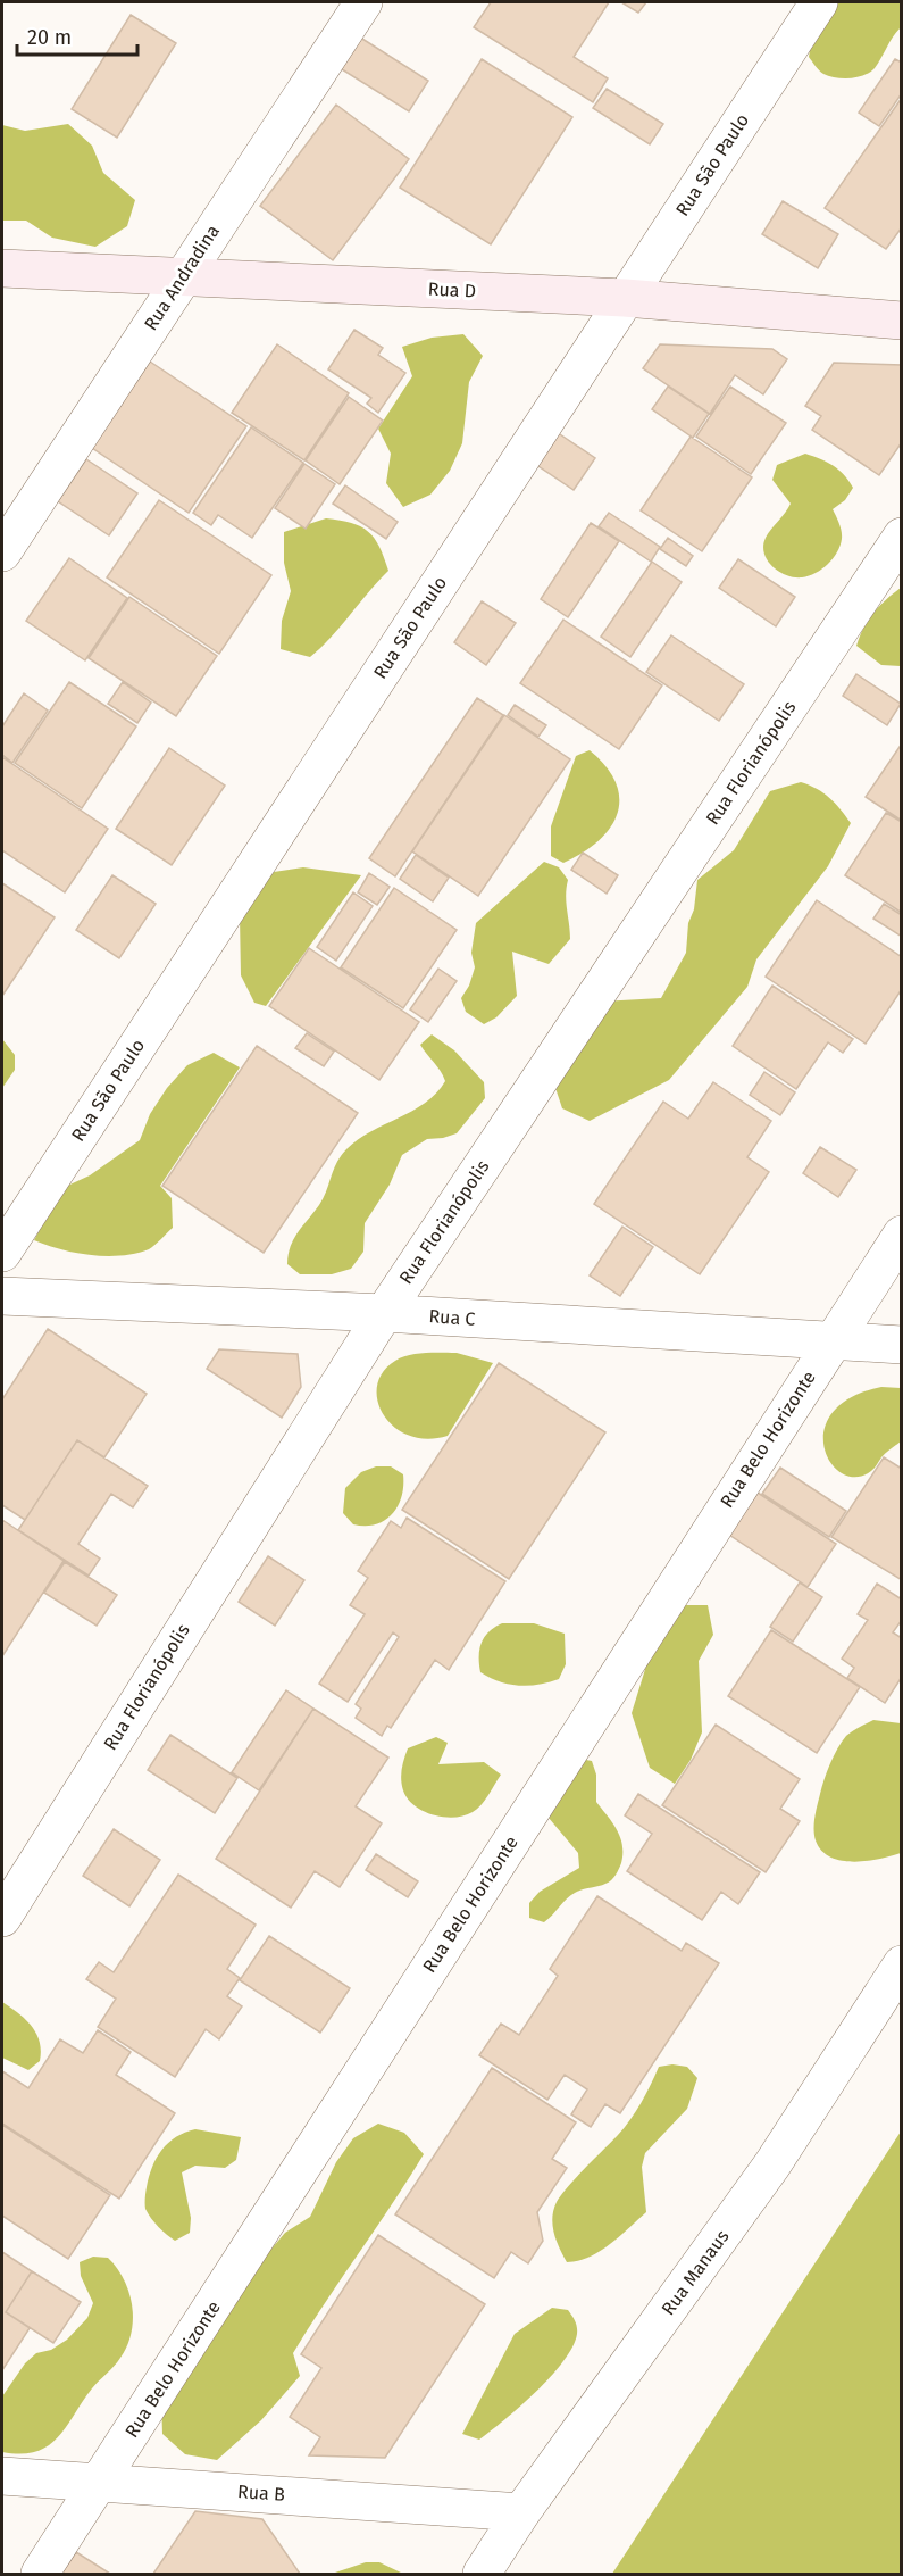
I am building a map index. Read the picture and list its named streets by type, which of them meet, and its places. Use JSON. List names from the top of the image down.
{
  "streets": {
    "street": [
      "Rua São Paulo",
      "Rua Andradina",
      "Rua D",
      "Rua Florianópolis",
      "Rua C",
      "Rua Belo Horizonte",
      "Rua Manaus",
      "Rua B"
    ]
  },
  "crossings": [
    ["Rua São Paulo", "Rua D"],
    ["Rua Andradina", "Rua D"],
    ["Rua Florianópolis", "Rua C"],
    ["Rua C", "Rua Belo Horizonte"],
    ["Rua Belo Horizonte", "Rua B"],
    ["Rua Manaus", "Rua B"]
  ],
  "scale_bar": "20 m"
}
